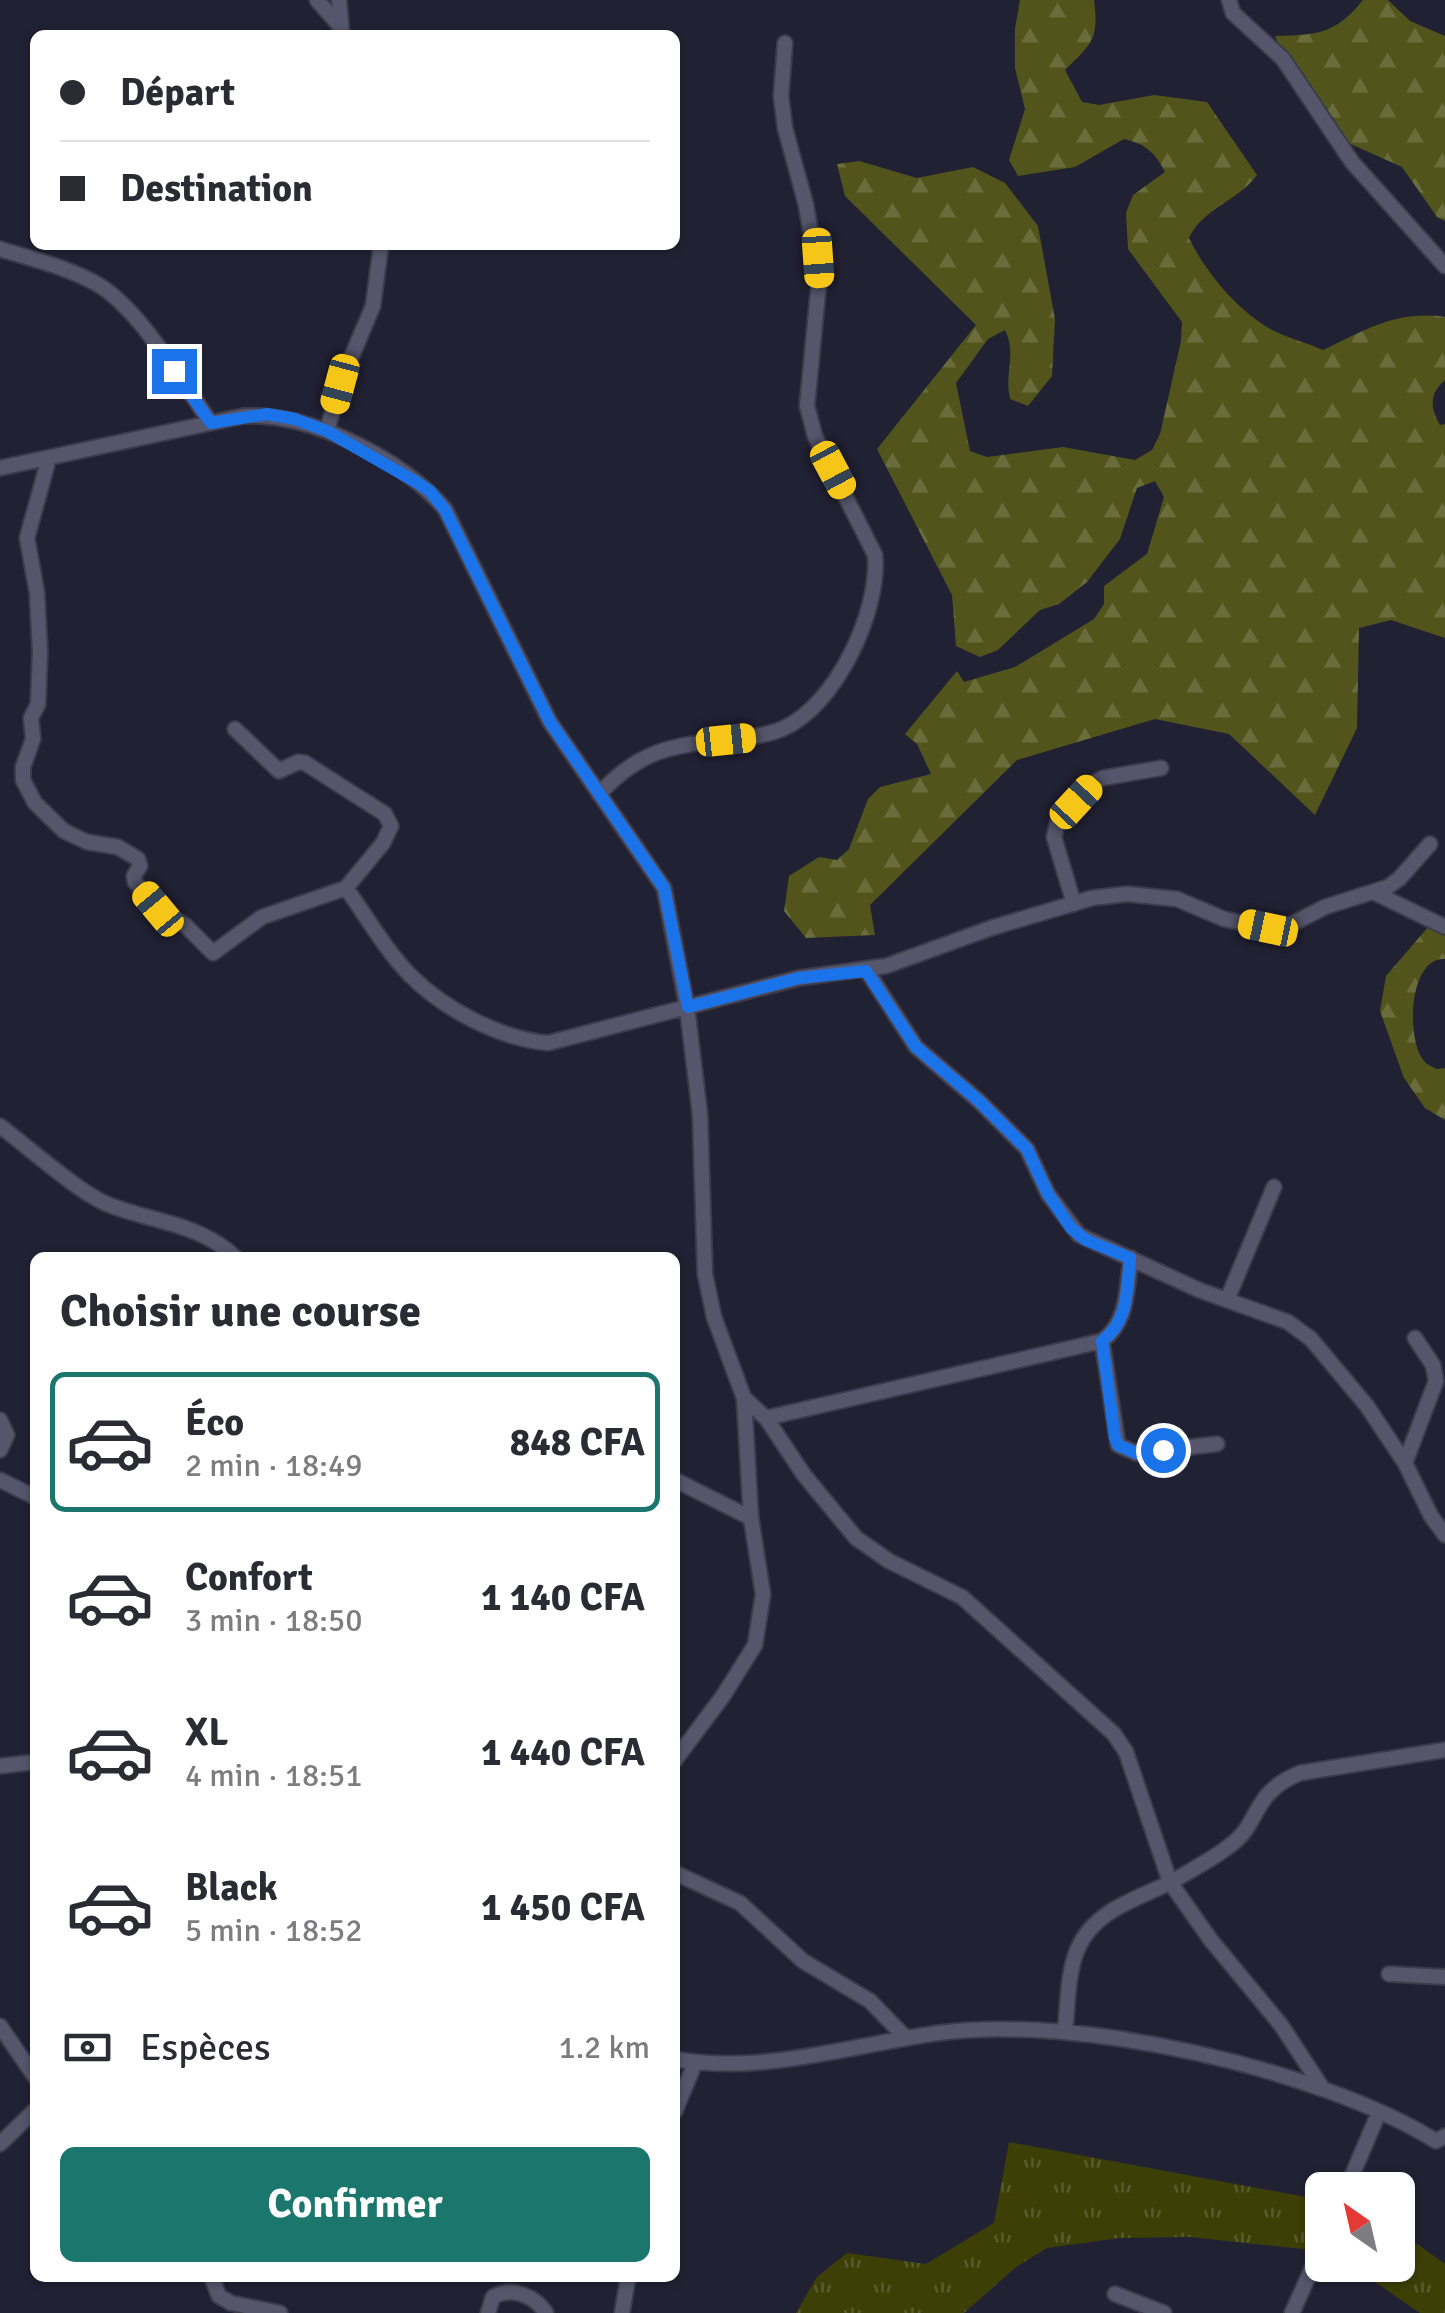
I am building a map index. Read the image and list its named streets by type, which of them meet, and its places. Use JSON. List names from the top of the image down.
{
  "north": "top left",
  "page": {
    "banner": ["Départ", "Destination"],
    "heading": "Choisir une course",
    "list": [
      {
        "name": "Éco",
        "note": "2 min · 18:49",
        "value": "848 CFA"
      },
      {
        "name": "Confort",
        "note": "3 min · 18:50",
        "value": "1 140 CFA"
      },
      {
        "name": "XL",
        "note": "4 min · 18:51",
        "value": "1 440 CFA"
      },
      {
        "name": "Black",
        "note": "5 min · 18:52",
        "value": "1 450 CFA"
      }
    ],
    "pay": ["Espèces", "1.2 km"],
    "buttons": "Confirmer"
  }
}
